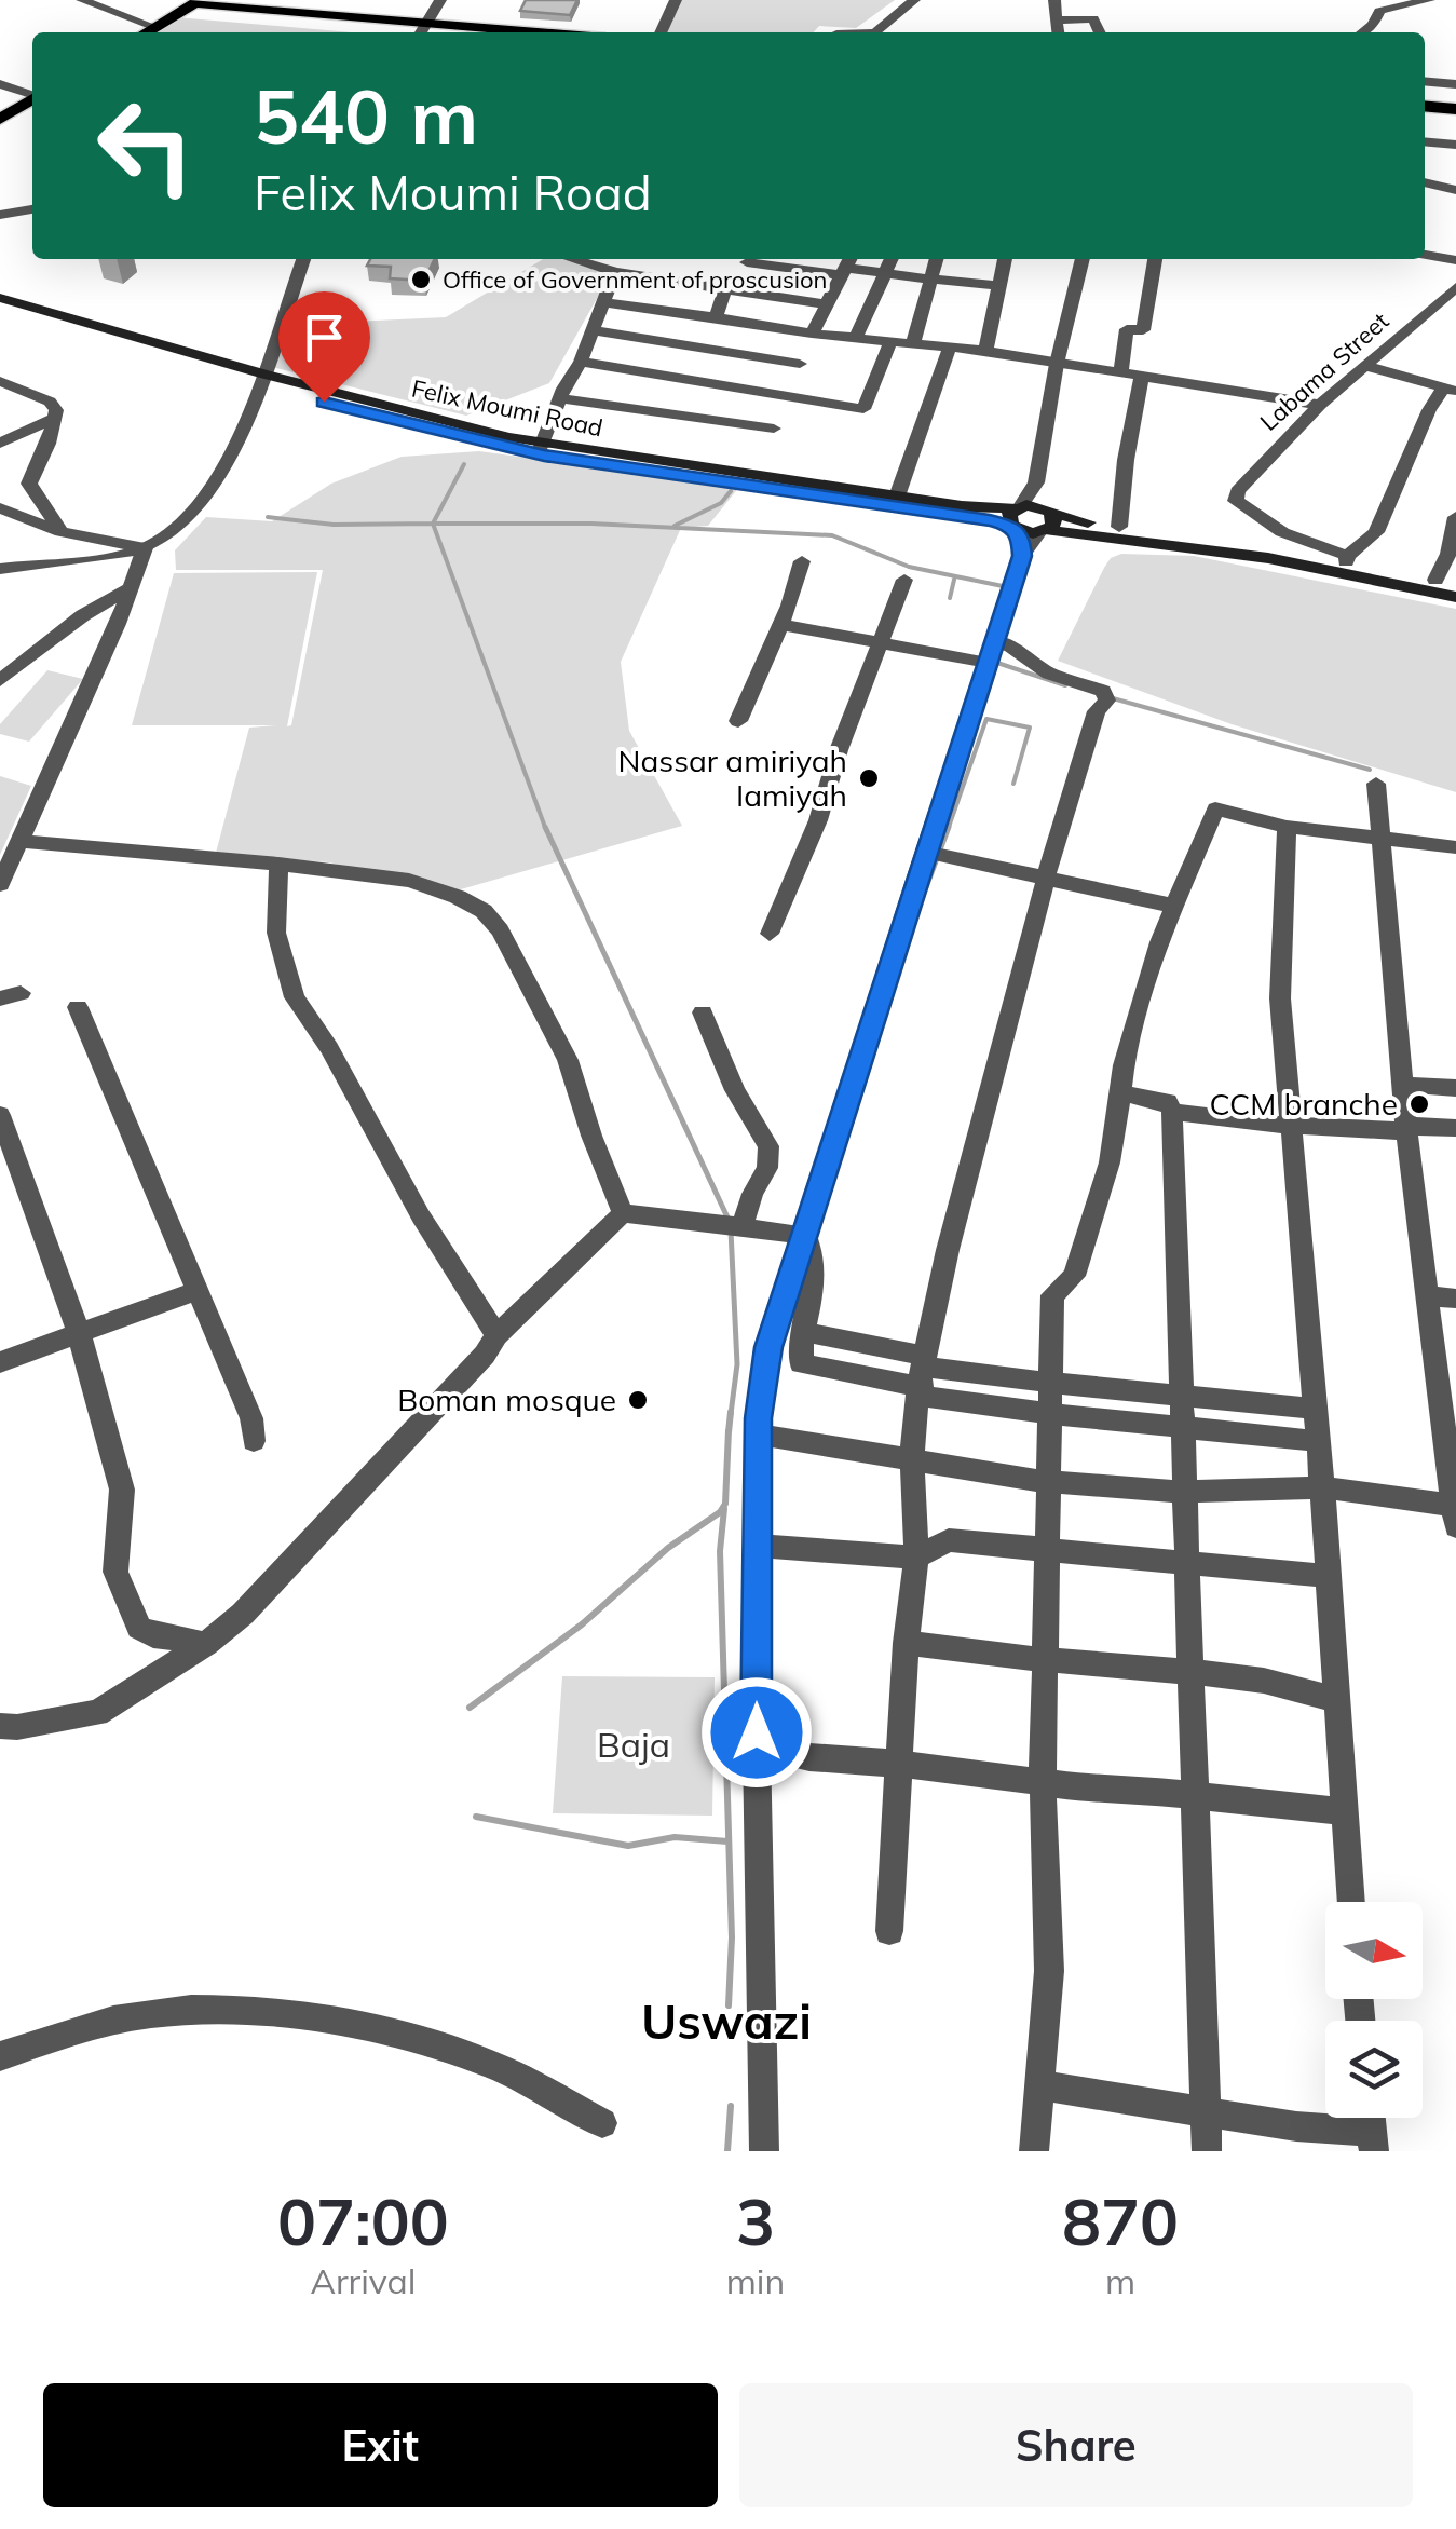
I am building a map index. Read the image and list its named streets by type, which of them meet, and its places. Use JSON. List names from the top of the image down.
{
  "streets": {
    "main road": ["Felix Moumi Road"],
    "street": ["Labama Street"]
  },
  "districts": ["Uswazi"],
  "parks": ["Baja"],
  "places": [
    "Office of Government of proscusion",
    "Nassar amiriyah Iamiyah",
    "CCM branche",
    "Boman mosque"
  ],
  "north": "right",
  "page": {
    "turn": ["540 m", "Felix Moumi Road"],
    "eta": [
      "07:00",
      "Arrival",
      "3",
      "min",
      "870",
      "m"
    ],
    "buttons": ["Exit", "Share"]
  }
}
